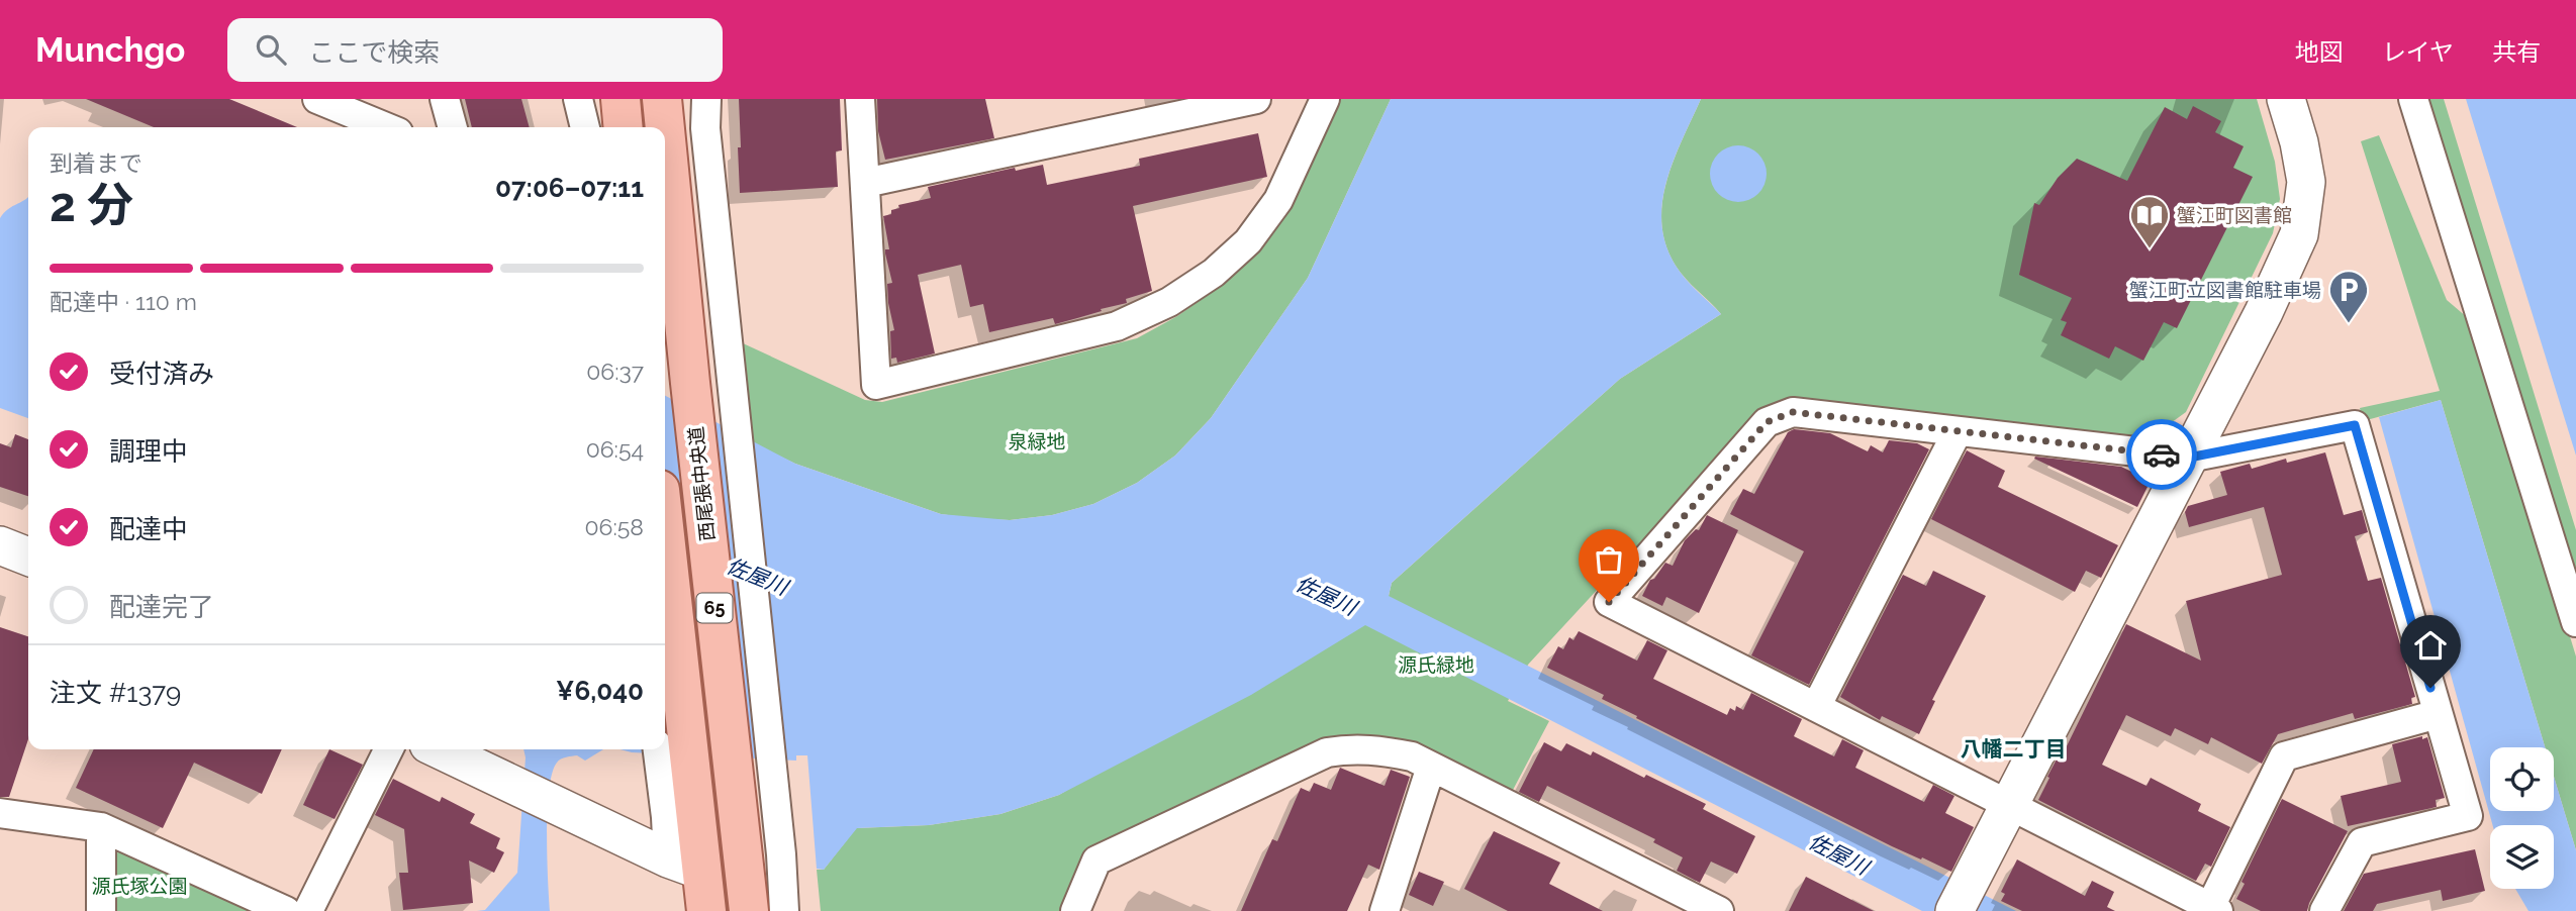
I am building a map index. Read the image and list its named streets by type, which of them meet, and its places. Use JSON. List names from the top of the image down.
{
  "streets": {
    "main road": ["西尾張中央道", "65"]
  },
  "districts": ["八幡二丁目"],
  "water": ["佐屋川"],
  "parks": ["泉緑地", "源氏緑地", "源氏塚公園"],
  "places": {
    "library": ["蟹江町図書館"],
    "parking": ["蟹江町立図書館駐車場"]
  },
  "page": {
    "header": "Munchgo",
    "search": "ここで検索",
    "nav": ["地図", "レイヤ", "共有"],
    "heading": ["2 分", "到着まで", "07:06–07:11"],
    "panel": ["注文 #1379", "¥6,040"],
    "bar": "配達中 · 110 m",
    "list": [
      ["受付済み", "06:37"],
      ["調理中", "06:54"],
      ["配達中", "06:58"],
      "配達完了"
    ]
  }
}
